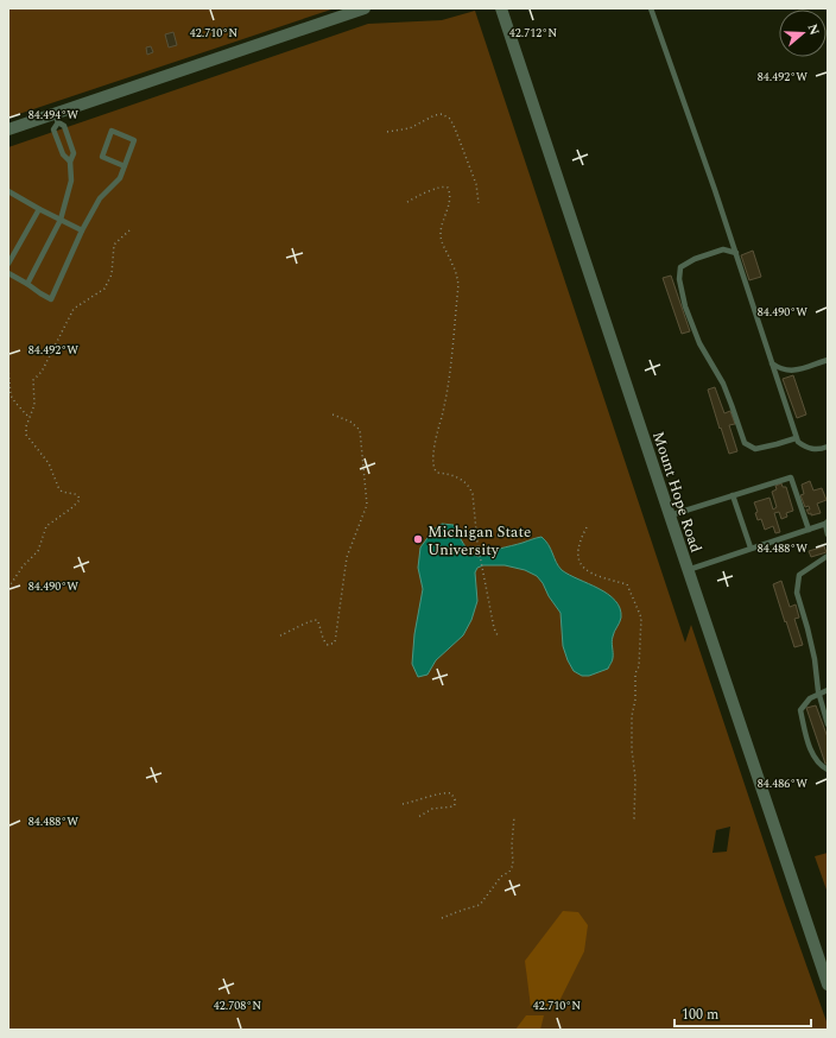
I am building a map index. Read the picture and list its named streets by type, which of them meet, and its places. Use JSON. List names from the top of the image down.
{
  "streets": {
    "street": ["Mount Hope Road"]
  },
  "places": ["Michigan State University"],
  "scale_bar": "100 m",
  "north": "right",
  "coordinates": [
    "42.710°N",
    "42.712°N",
    "84.492°W",
    "84.494°W",
    "84.490°W",
    "84.488°W",
    "84.486°W",
    "42.708°N"
  ]
}
